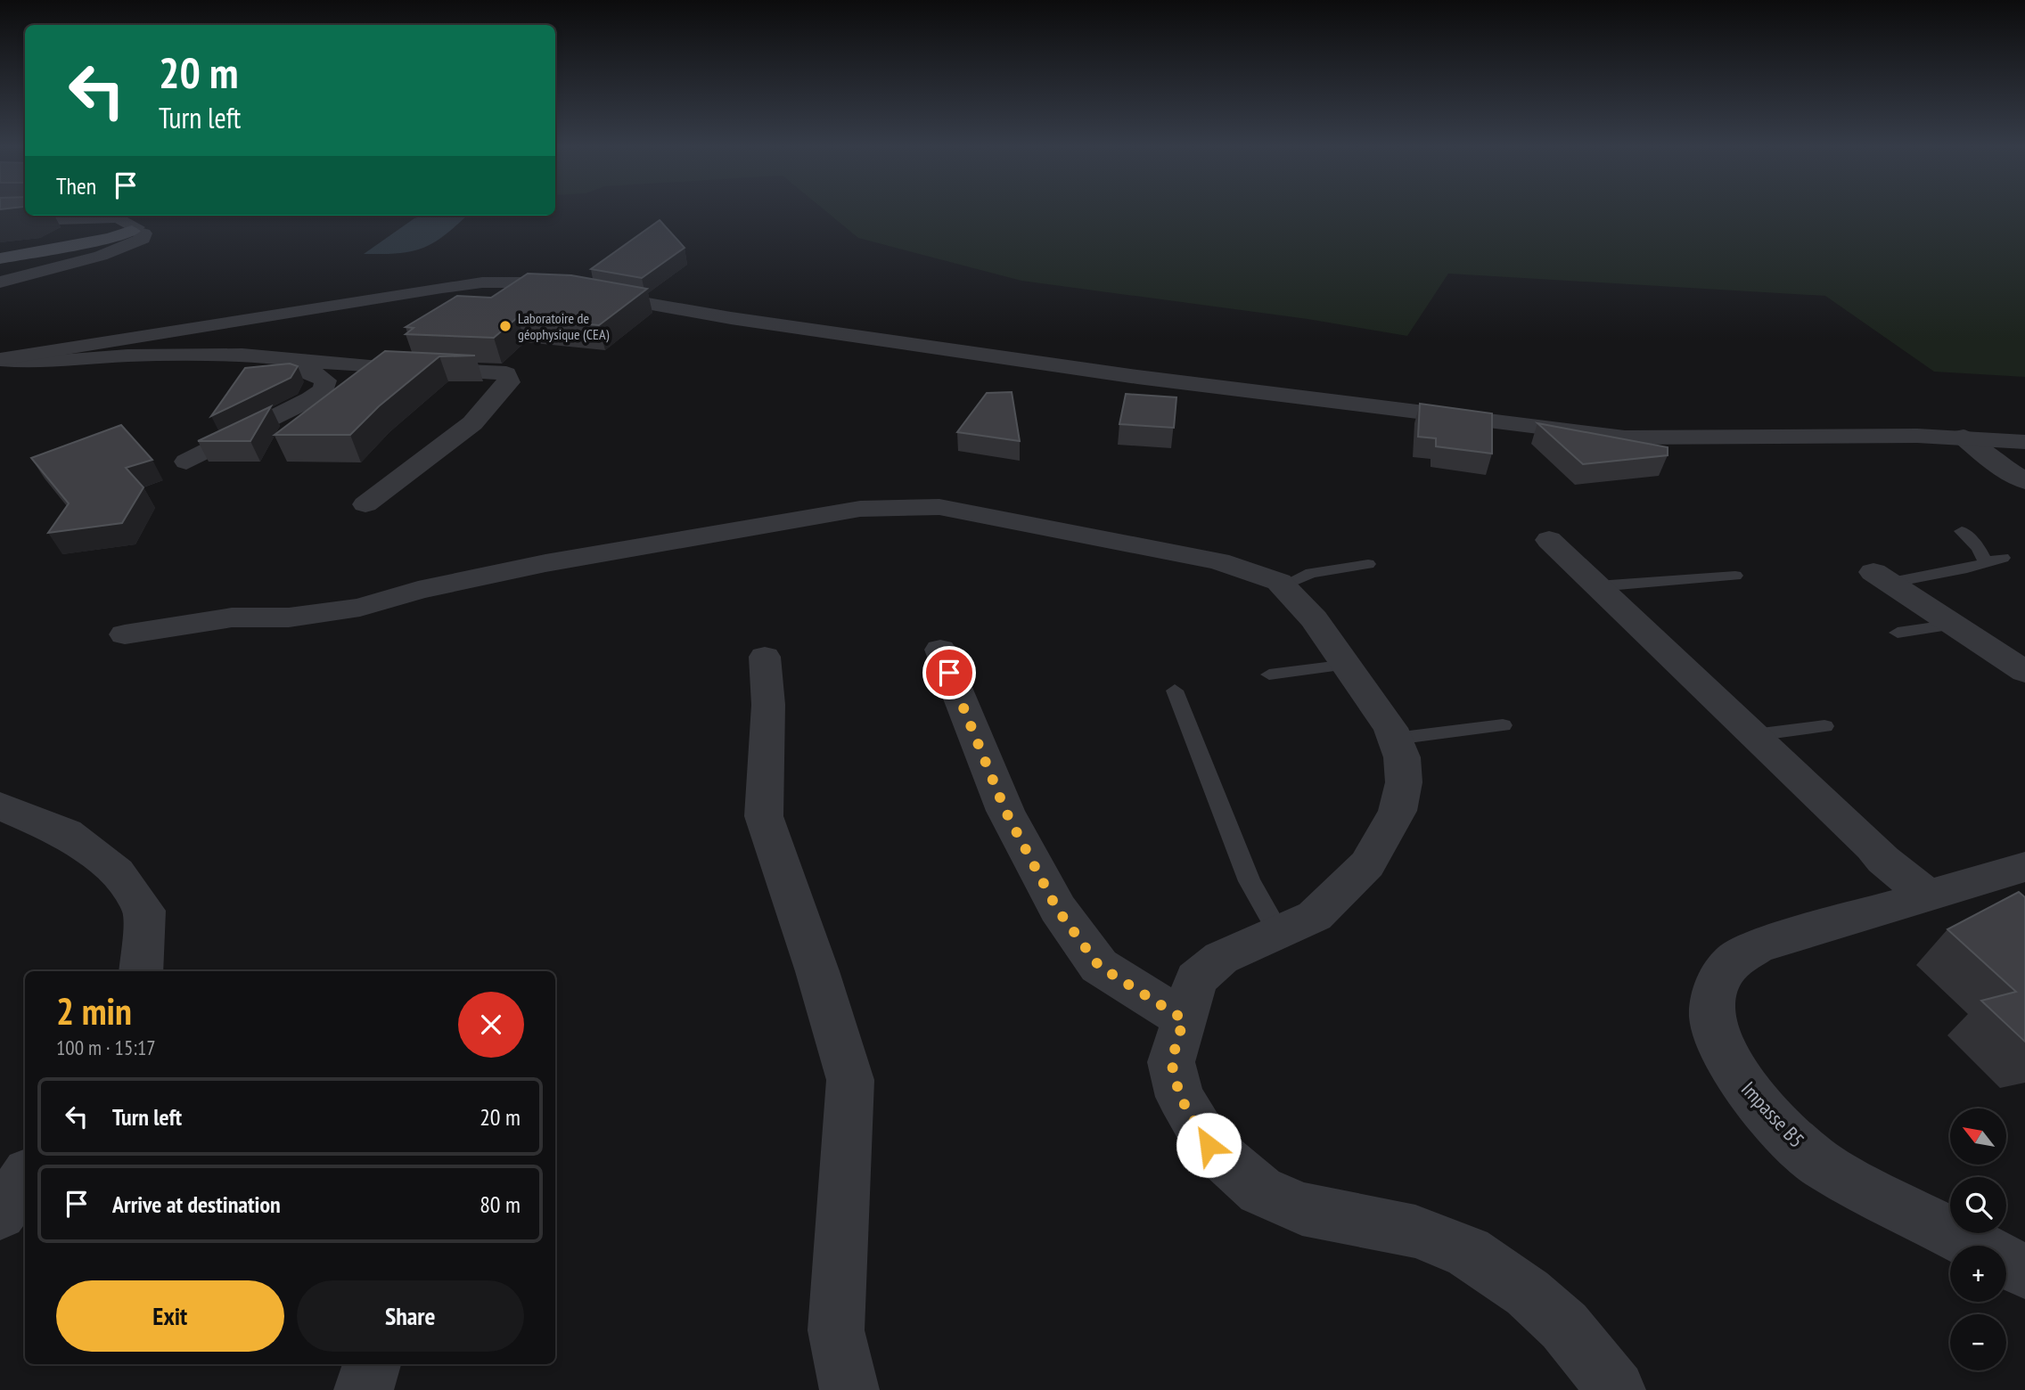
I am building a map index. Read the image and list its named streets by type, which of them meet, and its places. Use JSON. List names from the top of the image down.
{
  "streets": {
    "street": ["Impasse B5"]
  },
  "places": ["Laboratoire de géophysique (CEA)"],
  "north": "top left",
  "page": {
    "turn": ["20 m", "Turn left"],
    "then": "Then",
    "heading": ["2 min", "100 m · 15:17"],
    "list": [
      {
        "name": "Turn left",
        "value": "20 m"
      },
      {
        "name": "Arrive at destination",
        "value": "80 m"
      }
    ],
    "map_buttons": ["+", "−"],
    "buttons": ["Exit", "Share"]
  }
}
